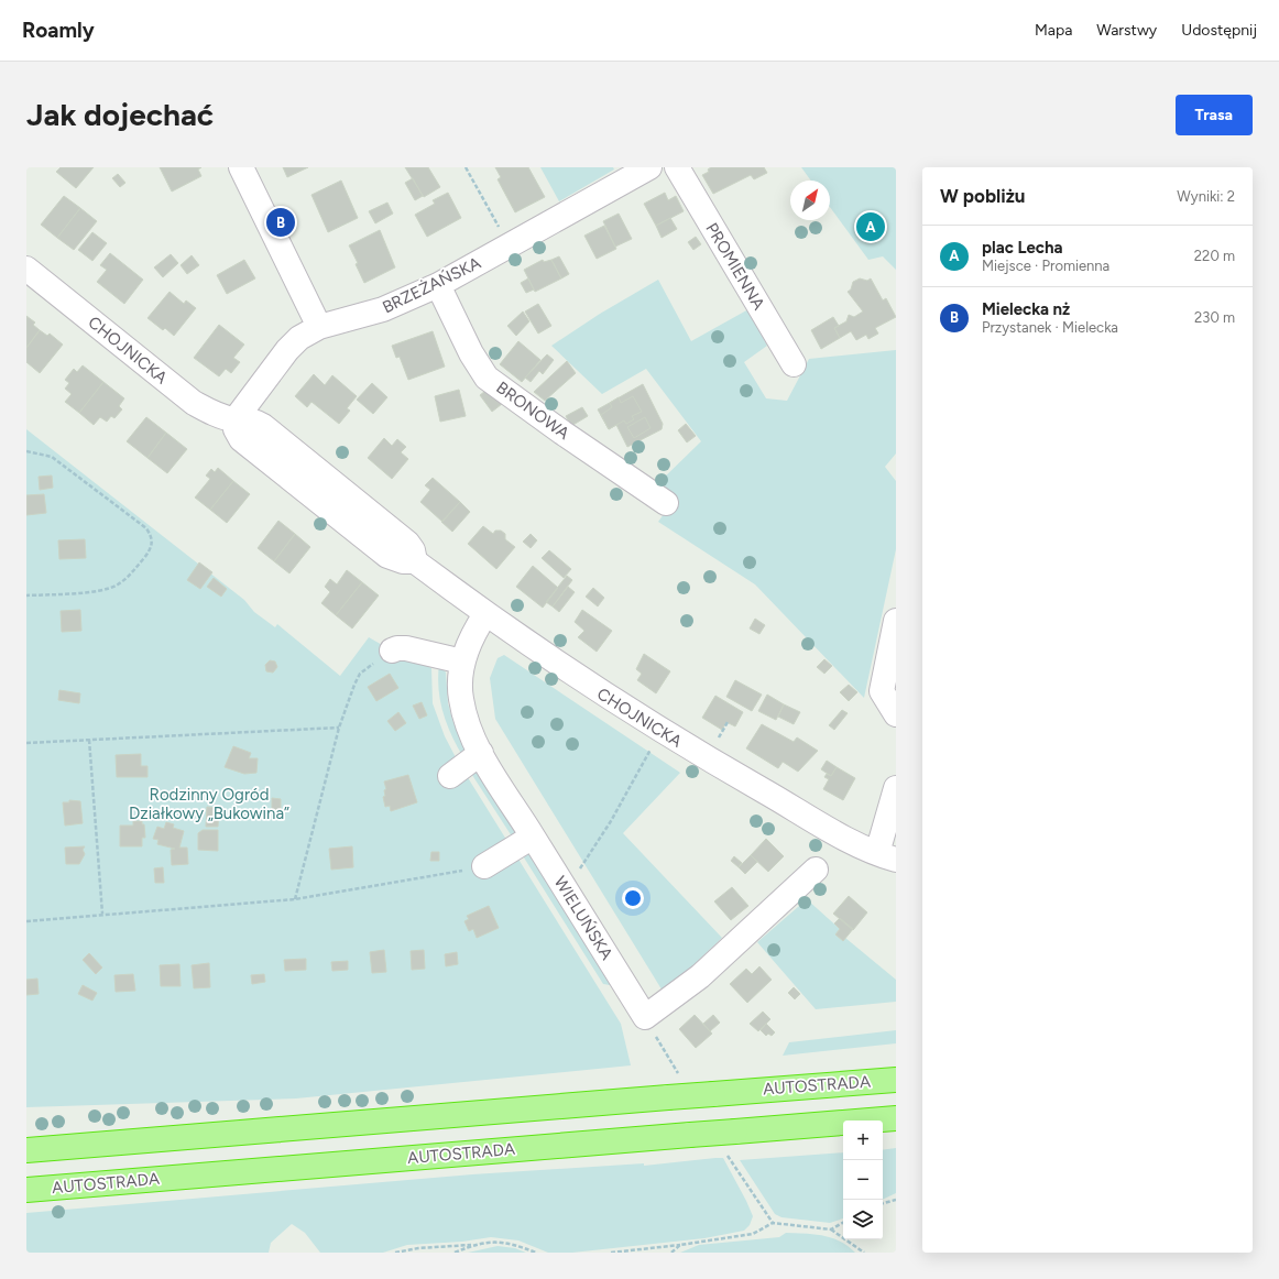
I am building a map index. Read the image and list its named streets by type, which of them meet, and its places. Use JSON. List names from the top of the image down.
{
  "streets": {
    "highway": ["AUTOSTRADA"],
    "street": [
      "PROMIENNA",
      "BRZEŻAŃSKA",
      "CHOJNICKA",
      "BRONOWA",
      "WIELUŃSKA"
    ]
  },
  "crossings": [
    ["BRZEŻAŃSKA", "CHOJNICKA"],
    ["BRZEŻAŃSKA", "BRONOWA"],
    ["CHOJNICKA", "WIELUŃSKA"]
  ],
  "parks": ["Rodzinny Ogród Działkowy „Bukowina”"],
  "north": "top right",
  "page": {
    "header": "Roamly",
    "nav": ["Mapa", "Warstwy", "Udostępnij"],
    "buttons": "Trasa",
    "title": "Jak dojechać",
    "heading": ["W pobliżu", "Wyniki: 2"],
    "pins": ["B", "A"],
    "list": [
      {
        "mark": "A",
        "name": "plac Lecha",
        "note": "Miejsce · Promienna",
        "value": "220 m"
      },
      {
        "mark": "B",
        "name": "Mielecka nż",
        "note": "Przystanek · Mielecka",
        "value": "230 m"
      }
    ],
    "map_buttons": ["+", "−"]
  }
}
